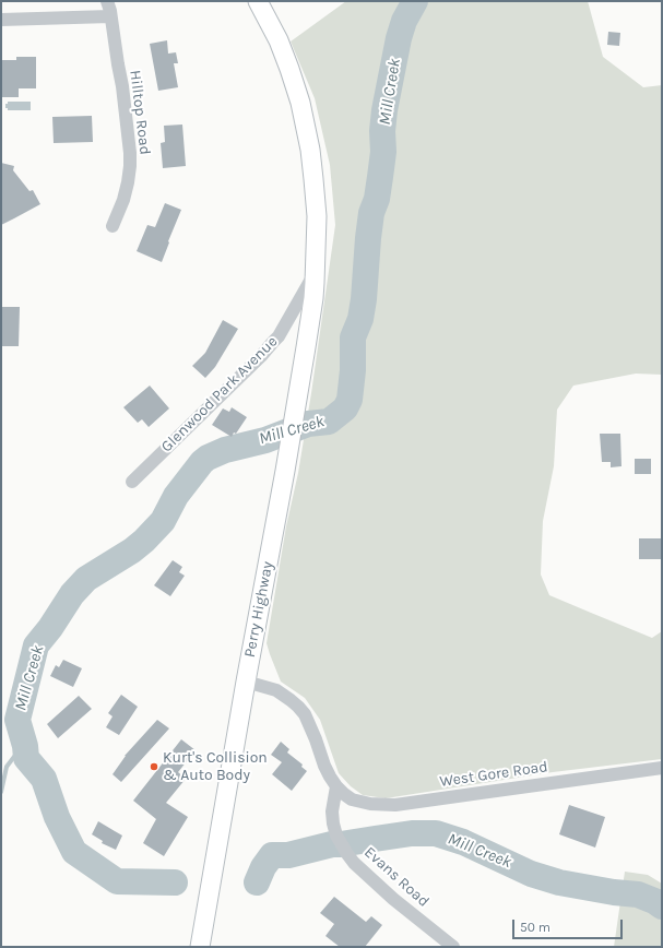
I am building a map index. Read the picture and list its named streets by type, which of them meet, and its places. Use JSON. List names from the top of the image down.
{
  "streets": {
    "main road": ["Glenwood Park Avenue", "Perry Highway"],
    "street": ["Hilltop Road", "West Gore Road", "Evans Road"]
  },
  "crossings": [
    ["Glenwood Park Avenue", "Perry Highway"],
    ["West Gore Road", "Evans Road"]
  ],
  "water": ["Mill Creek"],
  "places": ["Kurt's Collision & Auto Body"],
  "scale_bar": "50 m"
}
